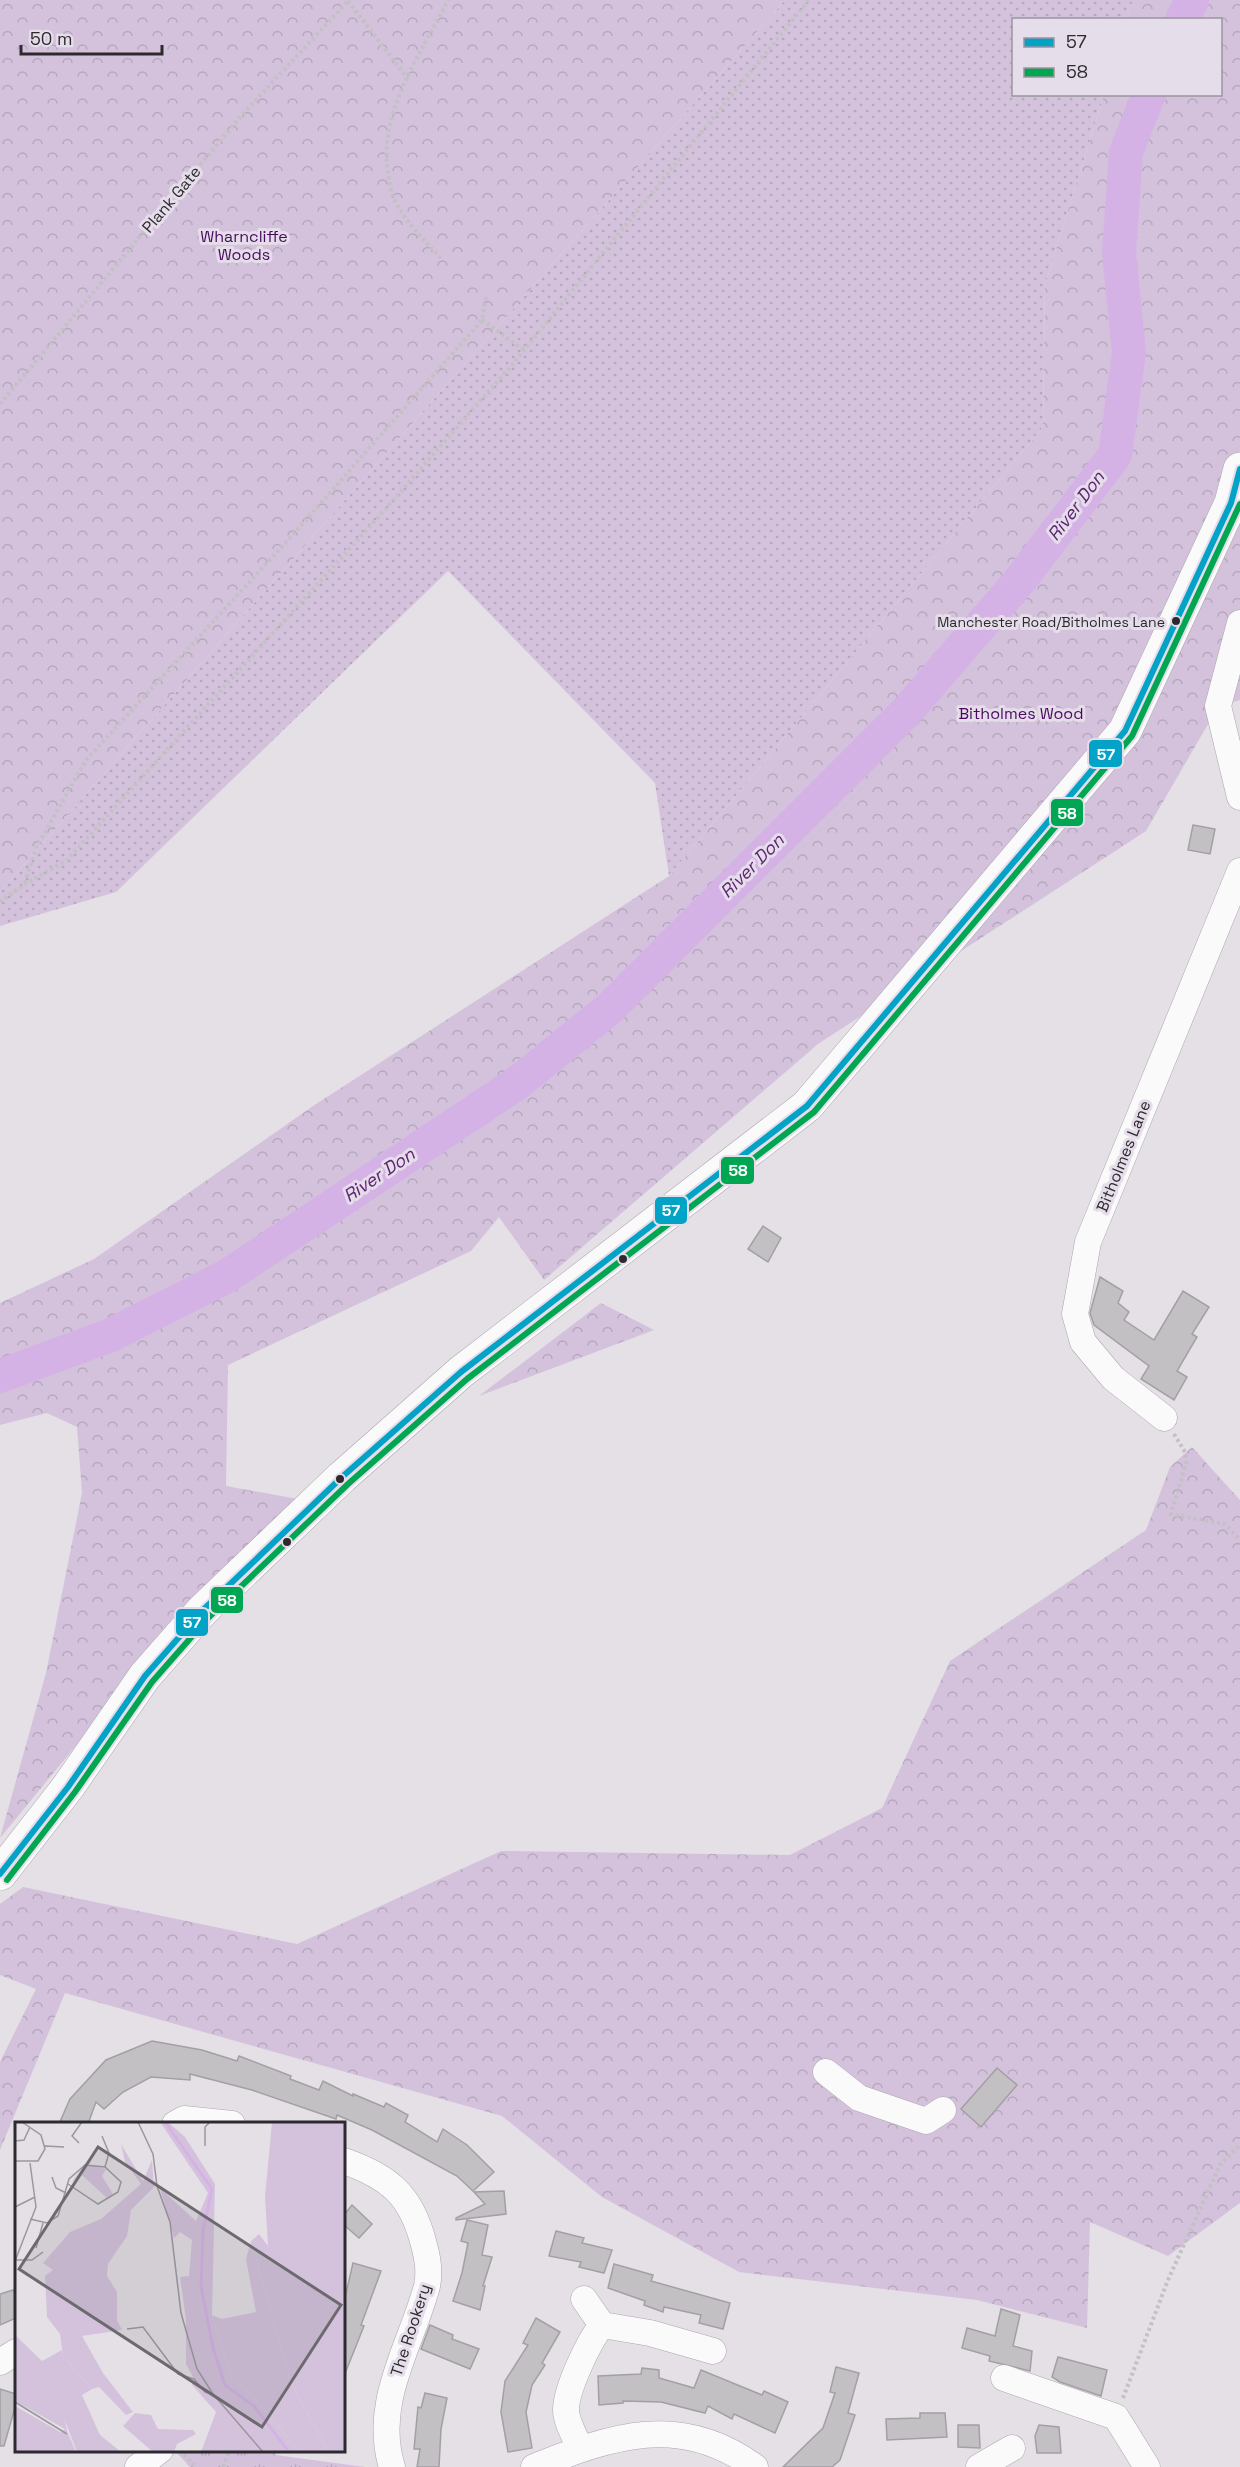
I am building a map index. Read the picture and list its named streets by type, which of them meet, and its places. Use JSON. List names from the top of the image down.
{
  "streets": {
    "street": ["Bitholmes Lane", "The Rookery"],
    "path": ["Plank Gate"]
  },
  "water": ["River Don"],
  "parks": ["Wharncliffe Woods", "Bitholmes Wood"],
  "places": ["Manchester Road/Bitholmes Lane"],
  "lines": ["transit line 57", "transit line 58"],
  "legend": ["57", "58"],
  "scale_bar": "50 m"
}
